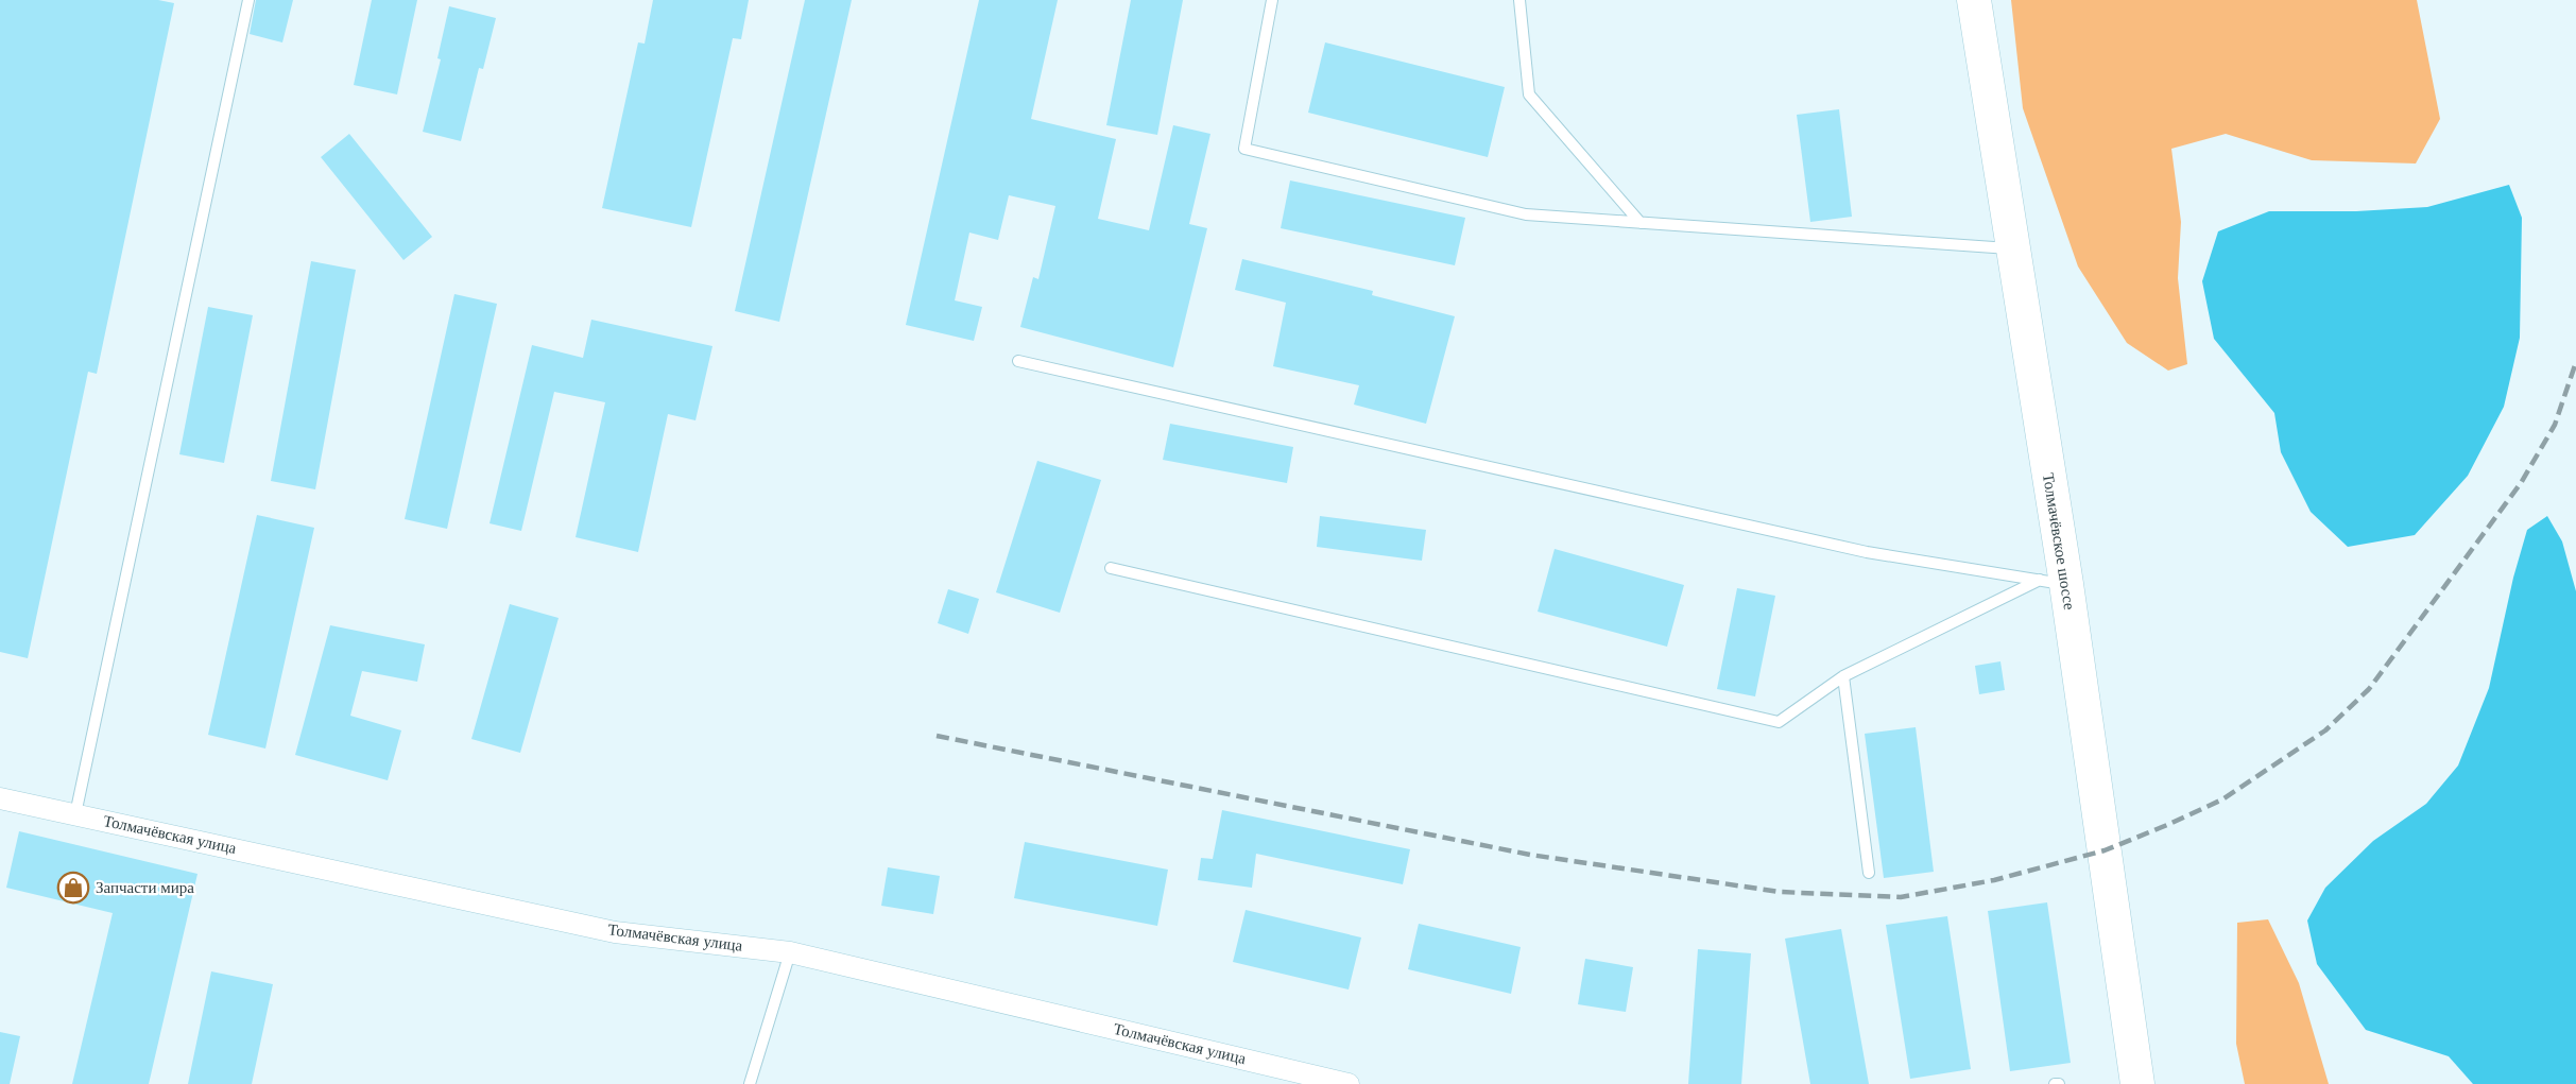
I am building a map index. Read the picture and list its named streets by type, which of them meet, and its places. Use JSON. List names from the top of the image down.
{
  "streets": {
    "main road": ["Толмачёвское шоссе"],
    "street": ["Толмачёвская улица"]
  },
  "places": {
    "shop": ["Запчасти мира"]
  }
}
